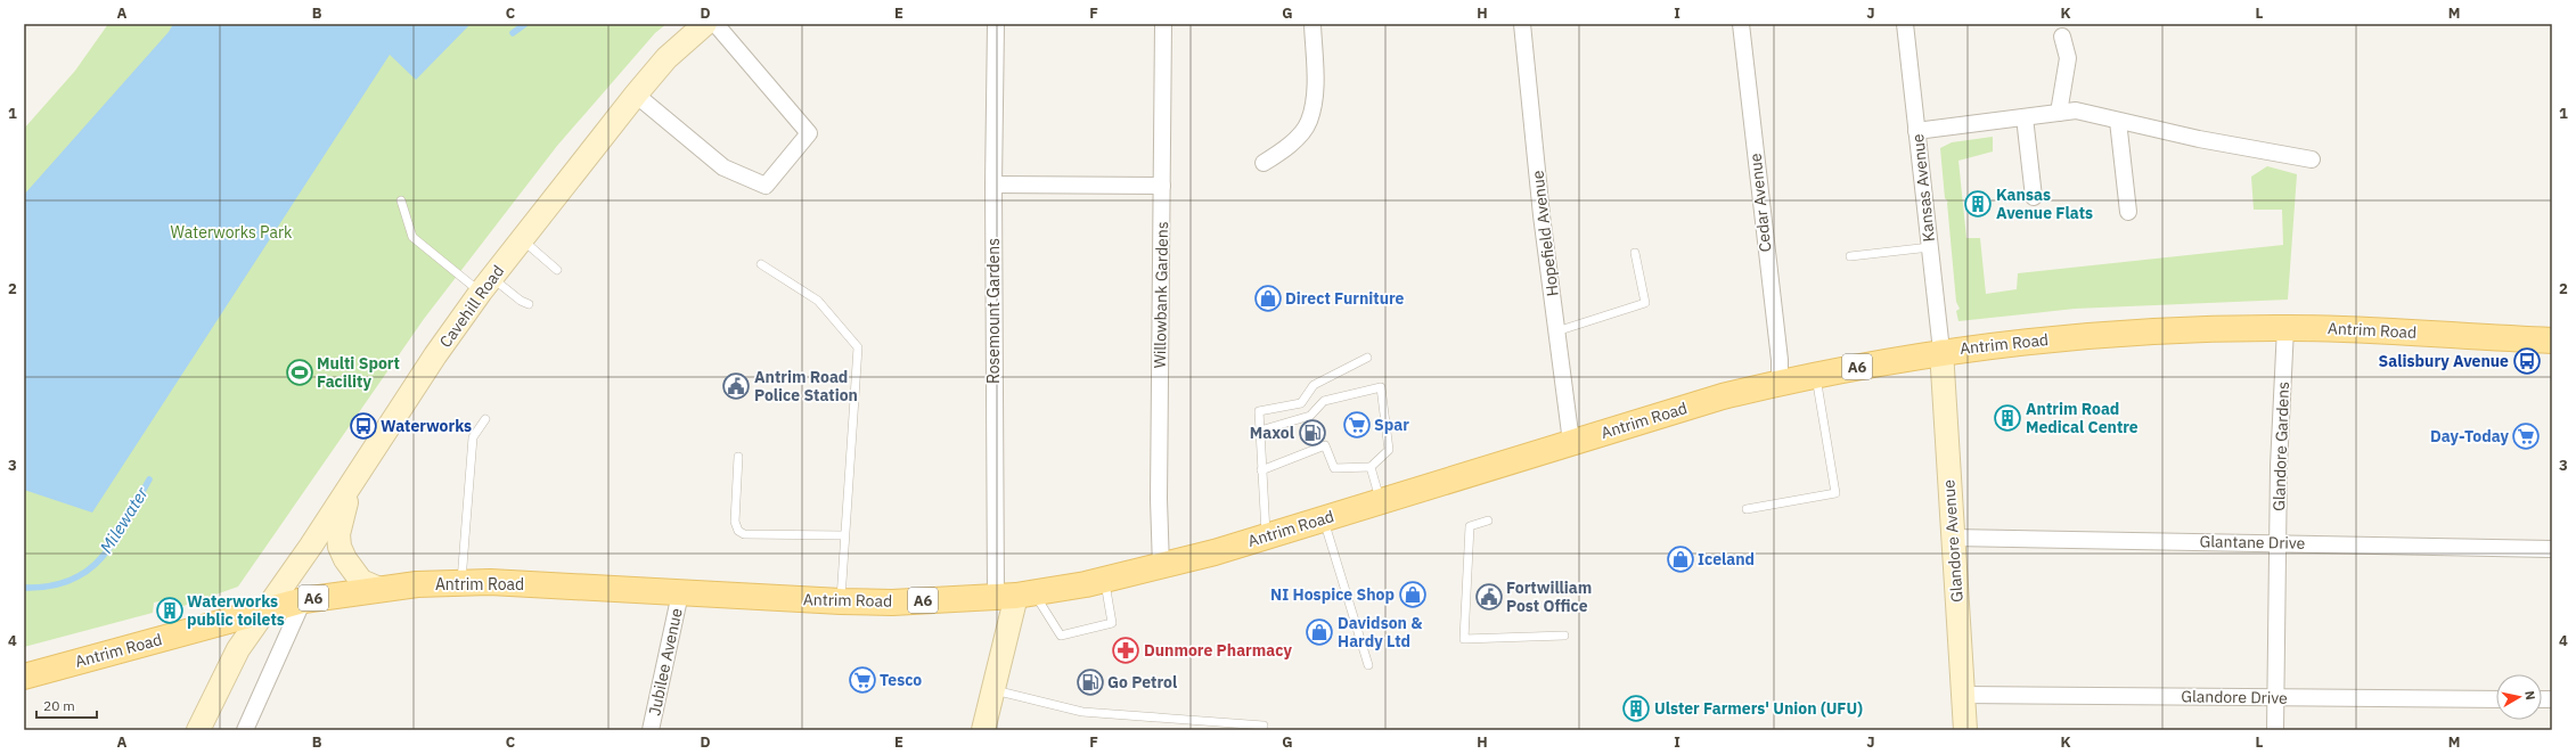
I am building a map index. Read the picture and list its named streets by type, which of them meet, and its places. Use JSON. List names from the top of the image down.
{
  "streets": {
    "main road": [
      "Cavehill Road",
      "Antrim Road",
      "A6",
      "Glandore Avenue"
    ],
    "street": [
      "Kansas Avenue",
      "Cedar Avenue",
      "Hopefield Avenue",
      "Willowbank Gardens",
      "Rosemount Gardens",
      "Glandore Gardens",
      "Glantane Drive",
      "Jubilee Avenue",
      "Glandore Drive"
    ]
  },
  "crossings": [
    ["Kansas Avenue", "Antrim Road"],
    ["Kansas Avenue", "Glandore Avenue"],
    ["Cedar Avenue", "Antrim Road"],
    ["Hopefield Avenue", "Antrim Road"],
    ["Willowbank Gardens", "Antrim Road"],
    ["Cavehill Road", "Antrim Road"],
    ["Rosemount Gardens", "Antrim Road"],
    ["Antrim Road", "Glandore Gardens"],
    ["Antrim Road", "Glandore Avenue"],
    ["Antrim Road", "Jubilee Avenue"],
    ["Glandore Gardens", "Glantane Drive"],
    ["Glandore Gardens", "Glandore Drive"],
    ["Glandore Avenue", "Glantane Drive"],
    ["Glandore Avenue", "Glandore Drive"]
  ],
  "water": ["Milewater"],
  "parks": ["Waterworks Park"],
  "places": {
    "building": [
      "Kansas Avenue Flats",
      "Antrim Road Medical Centre",
      "Waterworks public toilets",
      "Ulster Farmers' Union (UFU)"
    ],
    "shop": [
      "Direct Furniture",
      "Iceland",
      "NI Hospice Shop",
      "Davidson & Hardy Ltd"
    ],
    "bus stop": ["Salisbury Avenue", "Waterworks"],
    "sports": ["Multi Sport Facility"],
    "public building": ["Antrim Road Police Station", "Fortwilliam Post Office"],
    "supermarket": ["Spar", "Day-Today", "Tesco"],
    "fuel station": ["Maxol", "Go Petrol"],
    "pharmacy": ["Dunmore Pharmacy"]
  },
  "scale_bar": "20 m",
  "north": "right",
  "grid": {
    "columns": [
      "A",
      "B",
      "C",
      "D",
      "E",
      "F",
      "G",
      "H",
      "I",
      "J",
      "K",
      "L",
      "M"
    ],
    "rows": [
      "1",
      "2",
      "3",
      "4"
    ]
  }
}
